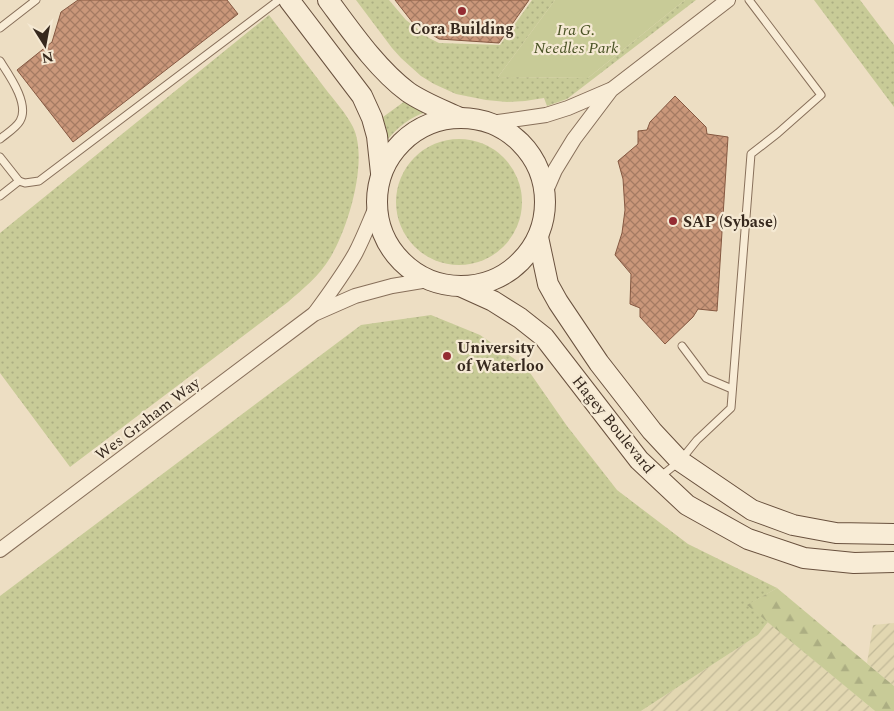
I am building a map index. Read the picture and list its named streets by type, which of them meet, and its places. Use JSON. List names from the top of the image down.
{
  "streets": {
    "street": ["Wes Graham Way", "Hagey Boulevard"]
  },
  "crossings": [
    ["Wes Graham Way", "Hagey Boulevard"]
  ],
  "parks": ["Ira G. Needles Park"],
  "places": ["Cora Building", "SAP (Sybase)", "University of Waterloo"],
  "north": "bottom"
}
